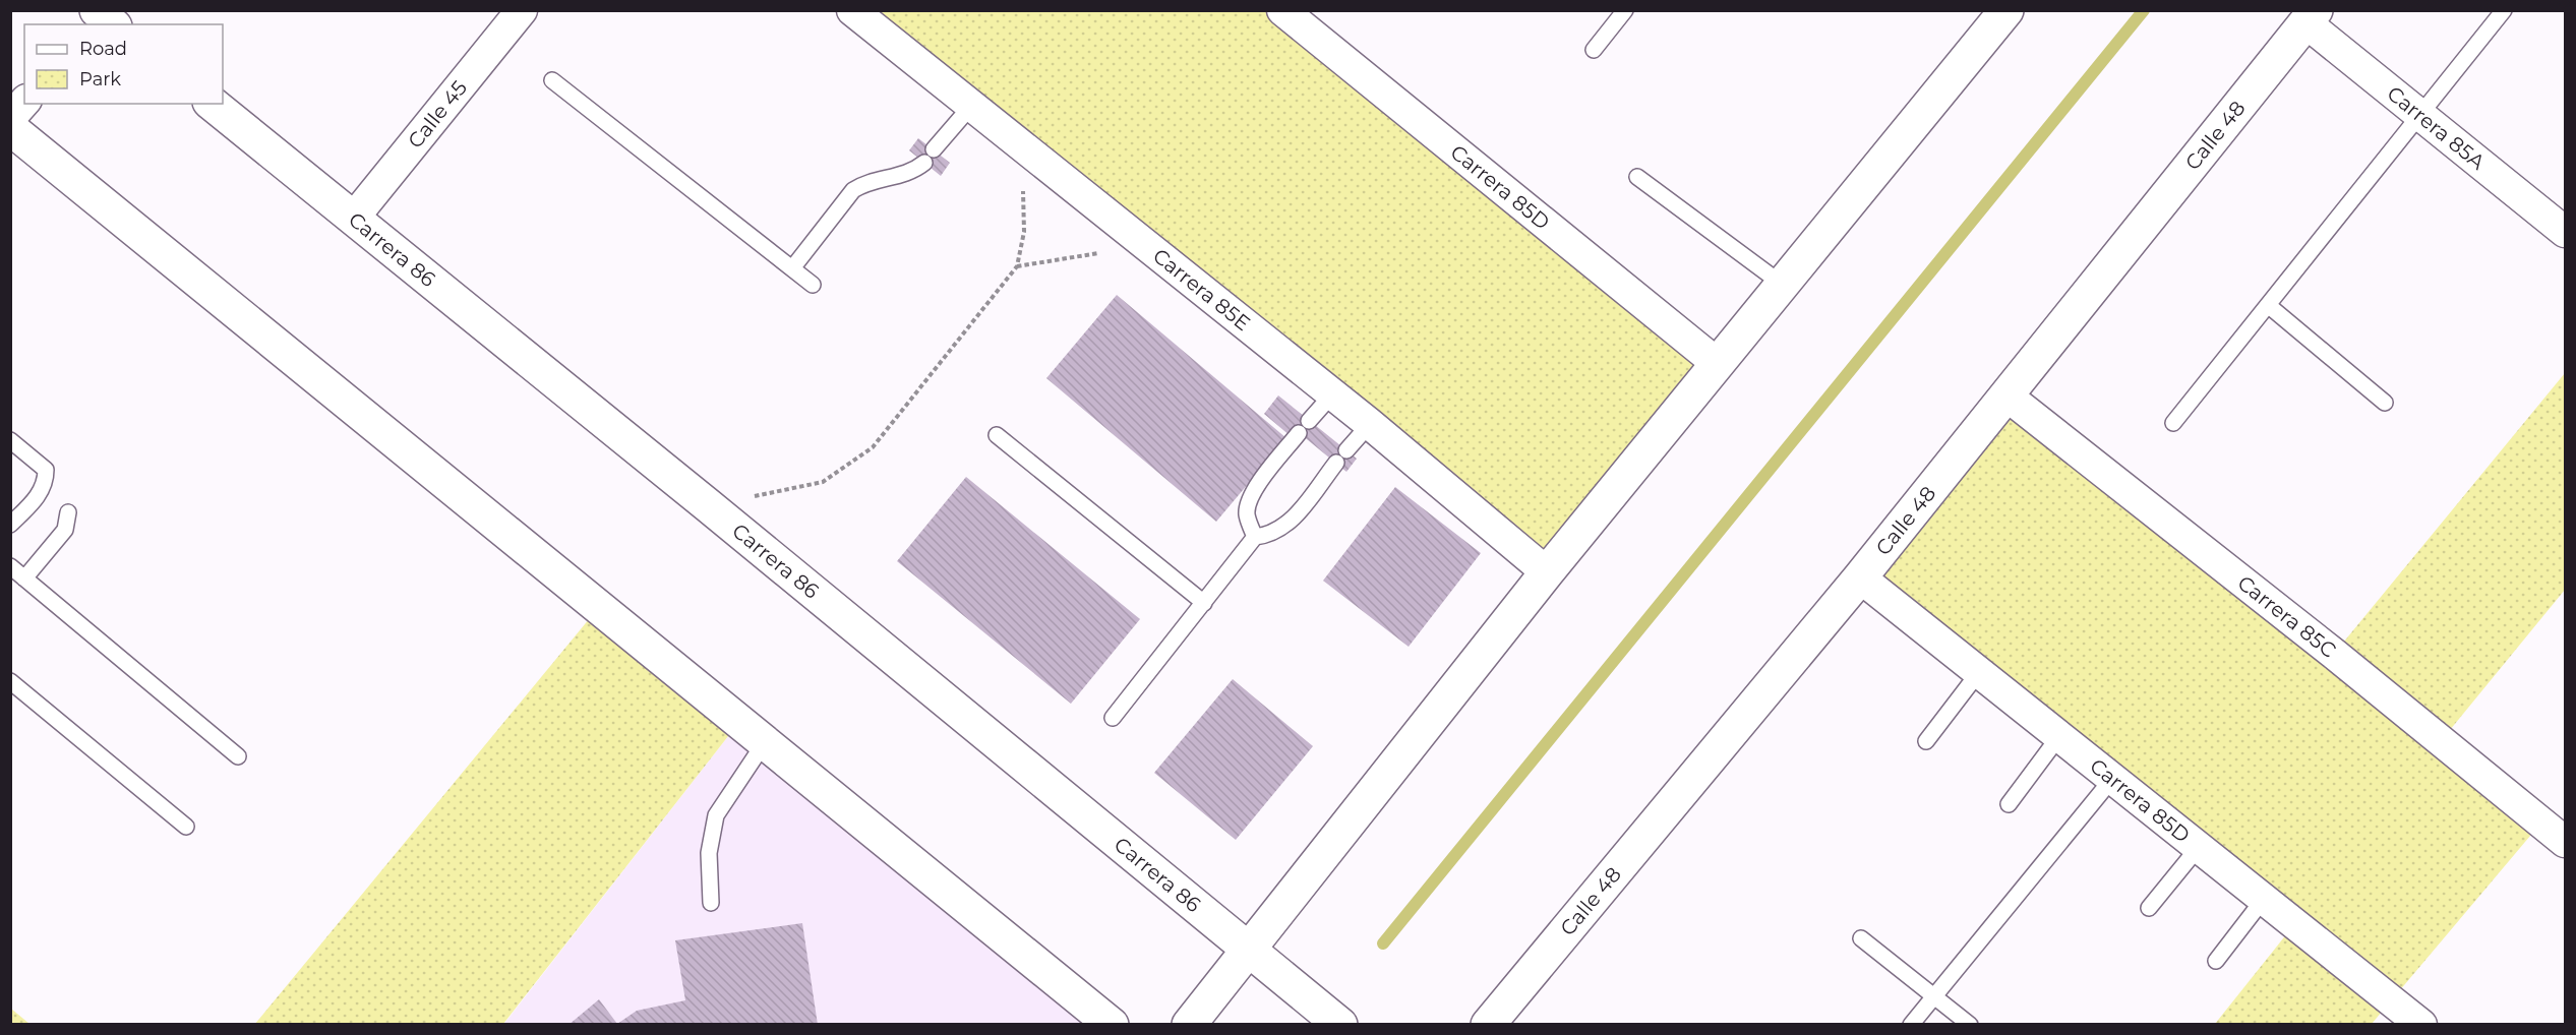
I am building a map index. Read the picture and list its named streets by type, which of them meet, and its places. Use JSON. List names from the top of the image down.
{
  "streets": {
    "street": [
      "Calle 45",
      "Carrera 85A",
      "Calle 48",
      "Carrera 85D",
      "Carrera 86",
      "Carrera 85E",
      "Carrera 85C"
    ]
  },
  "crossings": [
    ["Calle 45", "Carrera 86"],
    ["Carrera 85A", "Calle 48"],
    ["Calle 48", "Carrera 85D"],
    ["Calle 48", "Carrera 85C"]
  ],
  "legend": ["Road", "Park"]
}
